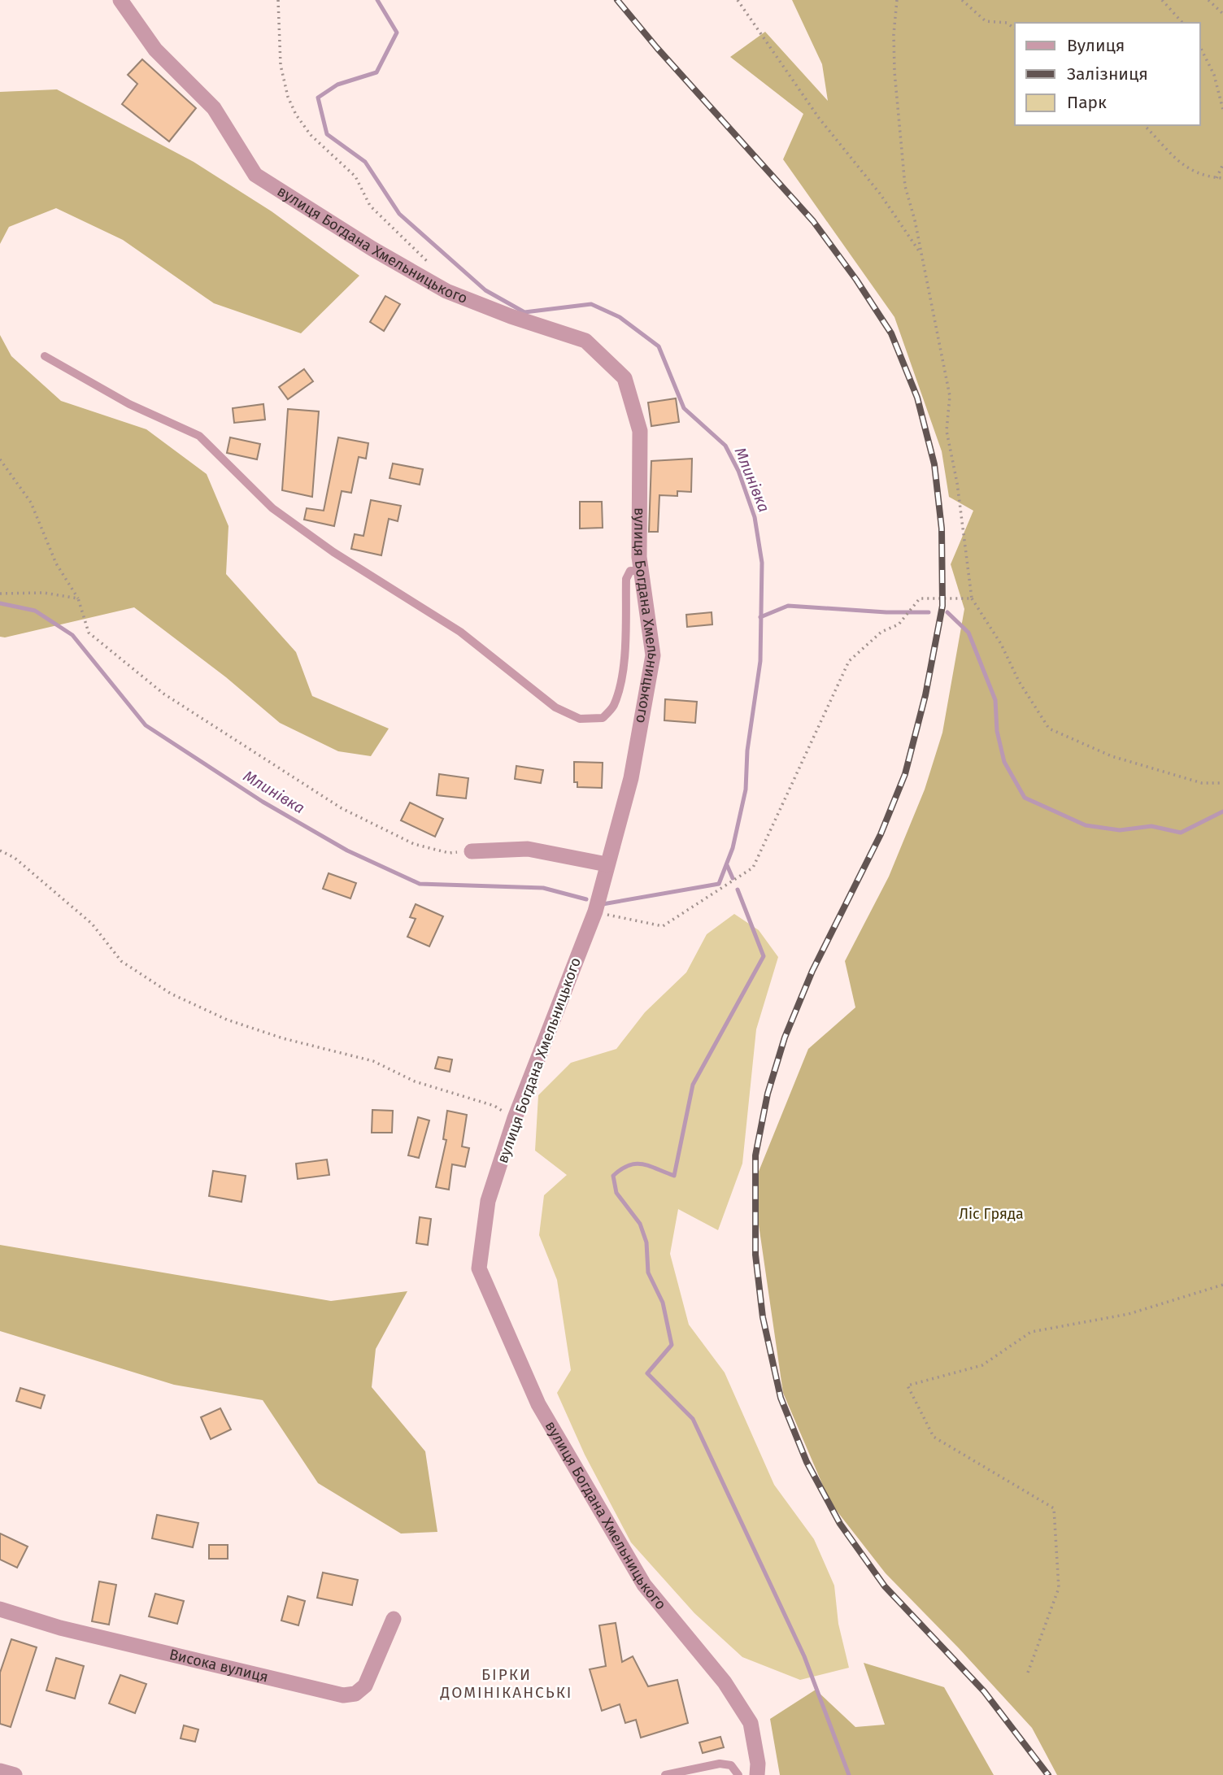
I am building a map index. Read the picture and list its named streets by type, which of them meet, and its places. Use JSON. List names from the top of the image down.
{
  "streets": {
    "street": ["вулиця Богдана Хмельницького", "Висока вулиця"]
  },
  "districts": ["БІРКИ ДОМІНІКАНСЬКІ"],
  "water": ["Млинівка"],
  "parks": ["Ліс Гряда"],
  "legend": ["Вулиця", "Залізниця", "Парк"]
}
